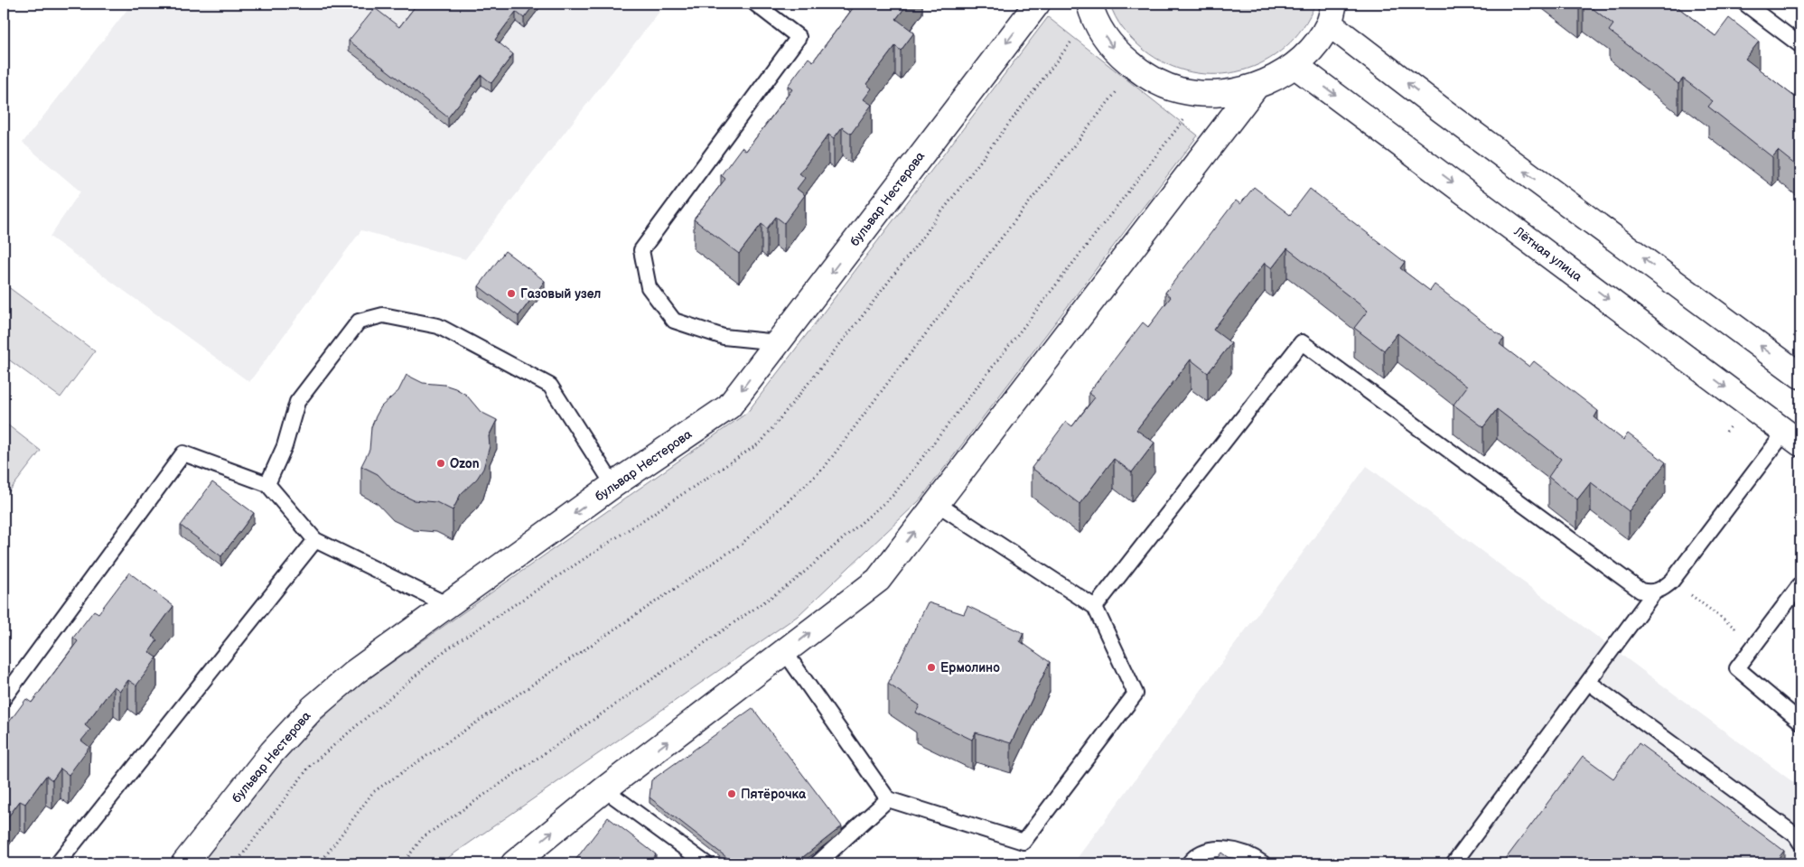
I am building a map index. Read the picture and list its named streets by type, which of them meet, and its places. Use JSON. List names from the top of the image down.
{
  "streets": {
    "street": ["бульвар Нестерова", "Лётная улица"]
  },
  "one_way": ["бульвар Нестерова"],
  "places": [
    "Газовый узел",
    "Ozon",
    "Ермолино",
    "Пятёрочка"
  ]
}
